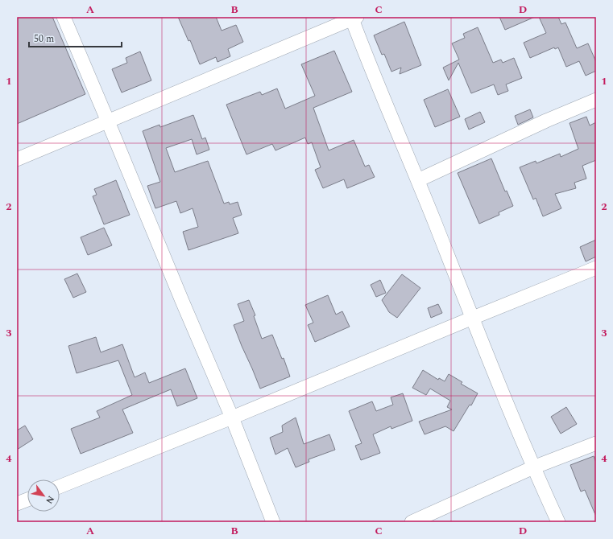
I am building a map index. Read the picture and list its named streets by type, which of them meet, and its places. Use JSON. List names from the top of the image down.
{
  "scale_bar": "50 m",
  "north": "bottom right",
  "grid": {
    "columns": [
      "A",
      "B",
      "C",
      "D"
    ],
    "rows": [
      "1",
      "2",
      "3",
      "4"
    ]
  }
}
